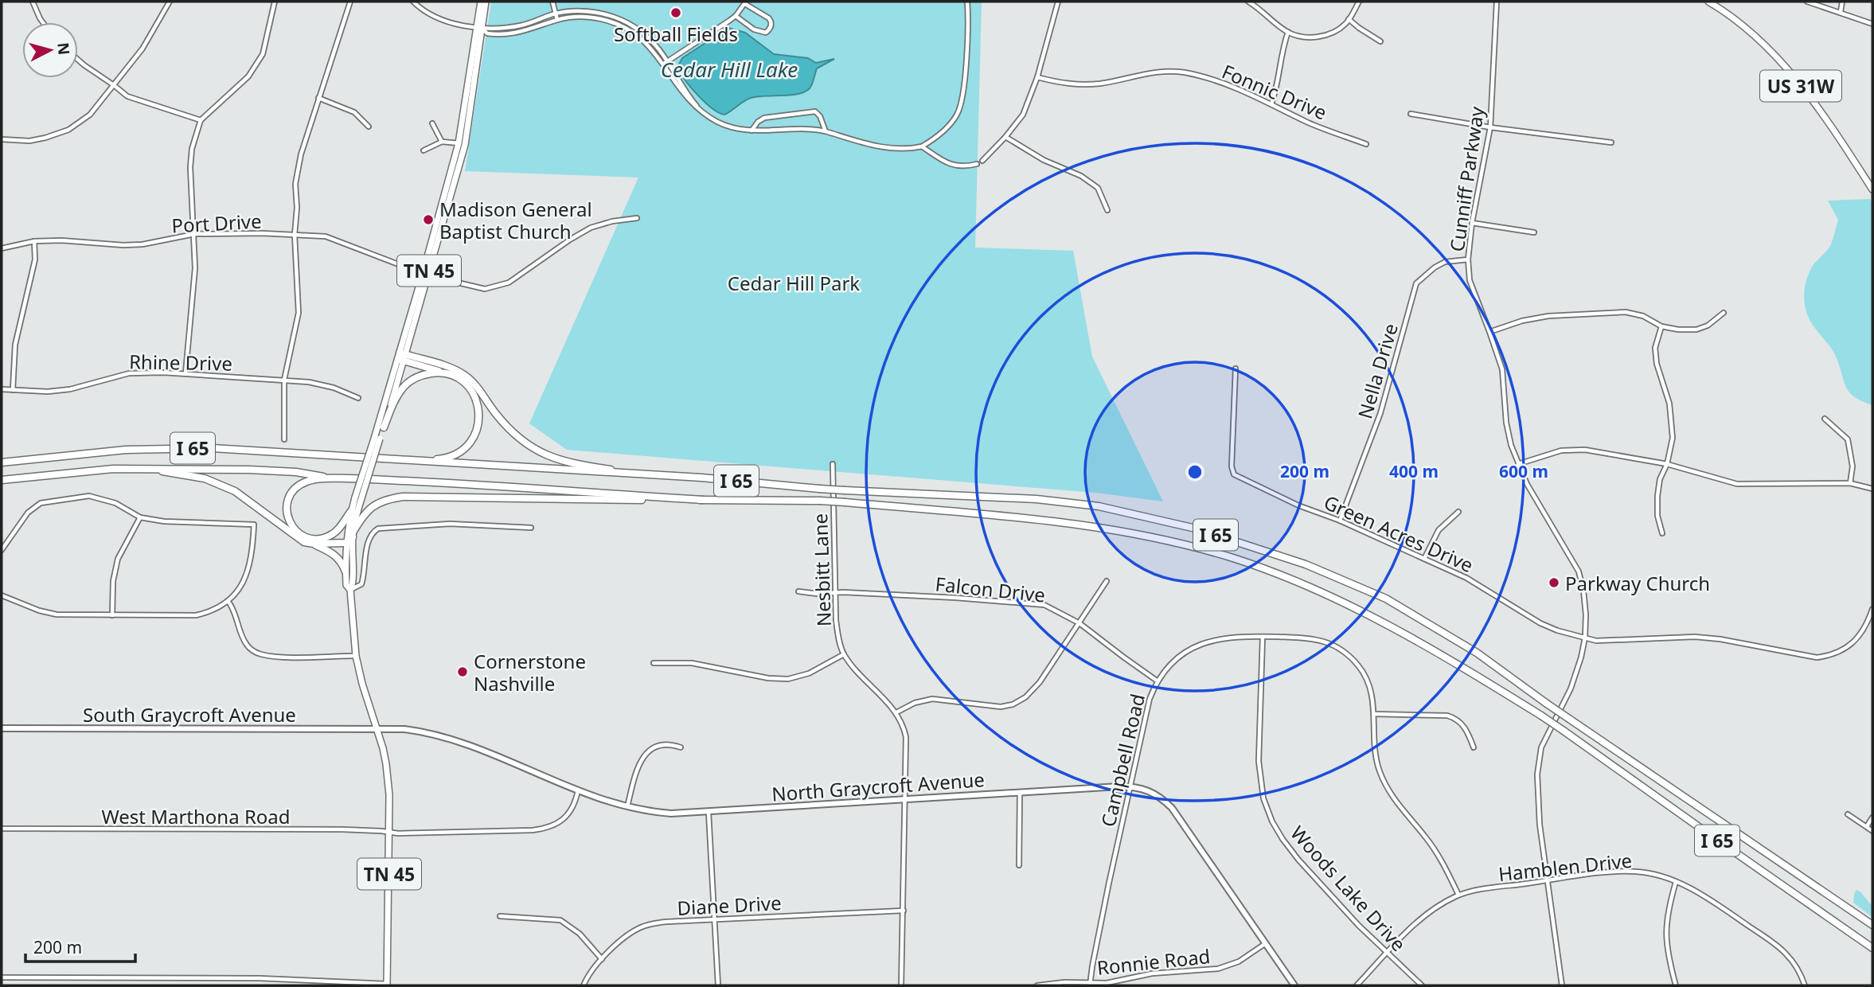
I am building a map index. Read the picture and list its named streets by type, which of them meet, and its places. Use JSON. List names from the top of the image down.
{
  "streets": {
    "highway": ["I 65"],
    "main road": ["US 31W", "TN 45"],
    "street": [
      "Fonnic Drive",
      "Cunniff Parkway",
      "Port Drive",
      "Rhine Drive",
      "Nella Drive",
      "Green Acres Drive",
      "Nesbitt Lane",
      "Falcon Drive",
      "South Graycroft Avenue",
      "Campbell Road",
      "North Graycroft Avenue",
      "West Marthona Road",
      "Hamblen Drive",
      "Woods Lake Drive",
      "Diane Drive",
      "Ronnie Road"
    ]
  },
  "crossings": [
    ["Cunniff Parkway", "Nella Drive"],
    ["Cunniff Parkway", "Green Acres Drive"],
    ["Cunniff Parkway", "Hamblen Drive"],
    ["Port Drive", "TN 45"],
    ["TN 45", "South Graycroft Avenue"],
    ["TN 45", "North Graycroft Avenue"],
    ["TN 45", "West Marthona Road"],
    ["Nella Drive", "Green Acres Drive"],
    ["Nesbitt Lane", "Falcon Drive"],
    ["Nesbitt Lane", "North Graycroft Avenue"],
    ["Nesbitt Lane", "Diane Drive"],
    ["Falcon Drive", "Campbell Road"],
    ["South Graycroft Avenue", "North Graycroft Avenue"],
    ["Campbell Road", "North Graycroft Avenue"],
    ["Campbell Road", "Woods Lake Drive"],
    ["Campbell Road", "Ronnie Road"],
    ["North Graycroft Avenue", "West Marthona Road"],
    ["North Graycroft Avenue", "Ronnie Road"],
    ["Hamblen Drive", "Woods Lake Drive"]
  ],
  "water": ["Cedar Hill Lake"],
  "parks": ["Cedar Hill Park"],
  "places": [
    "Softball Fields",
    "Madison General Baptist Church",
    "Parkway Church",
    "Cornerstone Nashville"
  ],
  "scale_bar": "200 m",
  "north": "right",
  "rings": ["200 m", "400 m", "600 m"]
}
